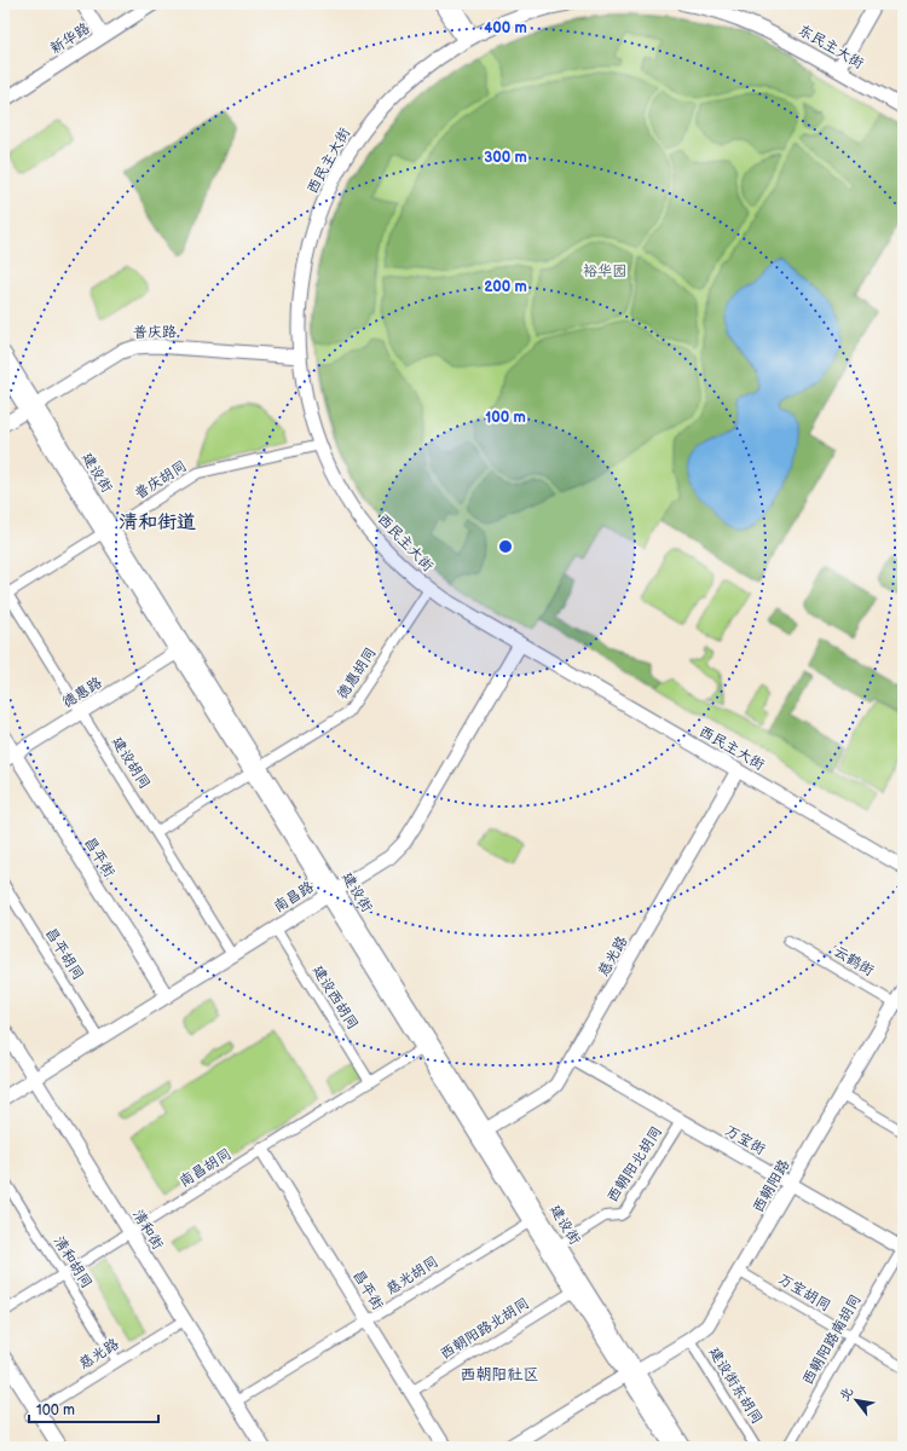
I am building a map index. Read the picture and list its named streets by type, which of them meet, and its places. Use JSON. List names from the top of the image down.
{
  "streets": {
    "main road": [
      "新华路",
      "东民主大街",
      "西民主大街",
      "普庆路",
      "建设街",
      "德惠路",
      "昌平街",
      "南昌路",
      "慈光路",
      "万宝街",
      "西朝阳路",
      "清和街"
    ],
    "street": [
      "普庆胡同",
      "德惠胡同",
      "建设胡同",
      "昌平胡同",
      "云鹤街",
      "建设西胡同",
      "西朝阳北胡同",
      "南昌胡同",
      "清和胡同",
      "慈光胡同",
      "万宝胡同",
      "西朝阳路北胡同",
      "西朝阳路南胡同",
      "建设街东胡同"
    ]
  },
  "crossings": [
    ["西民主大街", "普庆路"],
    ["西民主大街", "普庆胡同"],
    ["西民主大街", "德惠胡同"],
    ["西民主大街", "南昌路"],
    ["西民主大街", "慈光路"],
    ["普庆路", "建设街"],
    ["建设街", "普庆胡同"],
    ["建设街", "德惠胡同"],
    ["建设街", "德惠路"],
    ["建设街", "南昌路"],
    ["建设街", "慈光路"],
    ["建设街", "西朝阳北胡同"],
    ["建设街", "南昌胡同"],
    ["建设街", "西朝阳路"],
    ["建设街", "慈光胡同"],
    ["建设街", "西朝阳路北胡同"],
    ["普庆胡同", "建设胡同"],
    ["德惠胡同", "建设胡同"],
    ["德惠路", "建设胡同"],
    ["德惠路", "昌平街"],
    ["建设胡同", "南昌路"],
    ["昌平街", "南昌路"],
    ["昌平街", "南昌胡同"],
    ["昌平街", "慈光胡同"],
    ["昌平街", "西朝阳路北胡同"],
    ["南昌路", "昌平胡同"],
    ["南昌路", "建设西胡同"],
    ["南昌路", "清和街"],
    ["慈光路", "万宝街"],
    ["慈光路", "清和街"],
    ["慈光路", "清和胡同"],
    ["云鹤街", "西朝阳路"],
    ["建设西胡同", "南昌胡同"],
    ["万宝街", "西朝阳北胡同"],
    ["万宝街", "西朝阳路"],
    ["万宝街", "西朝阳路南胡同"],
    ["南昌胡同", "清和街"],
    ["南昌胡同", "清和胡同"],
    ["西朝阳路", "万宝胡同"],
    ["西朝阳路", "建设街东胡同"],
    ["清和街", "慈光胡同"],
    ["万宝胡同", "西朝阳路南胡同"]
  ],
  "districts": ["清和街道", "西朝阳社区"],
  "parks": ["裕华园"],
  "scale_bar": "100 m",
  "north": "top left",
  "rings": [
    "400 m",
    "300 m",
    "200 m",
    "100 m"
  ]
}
